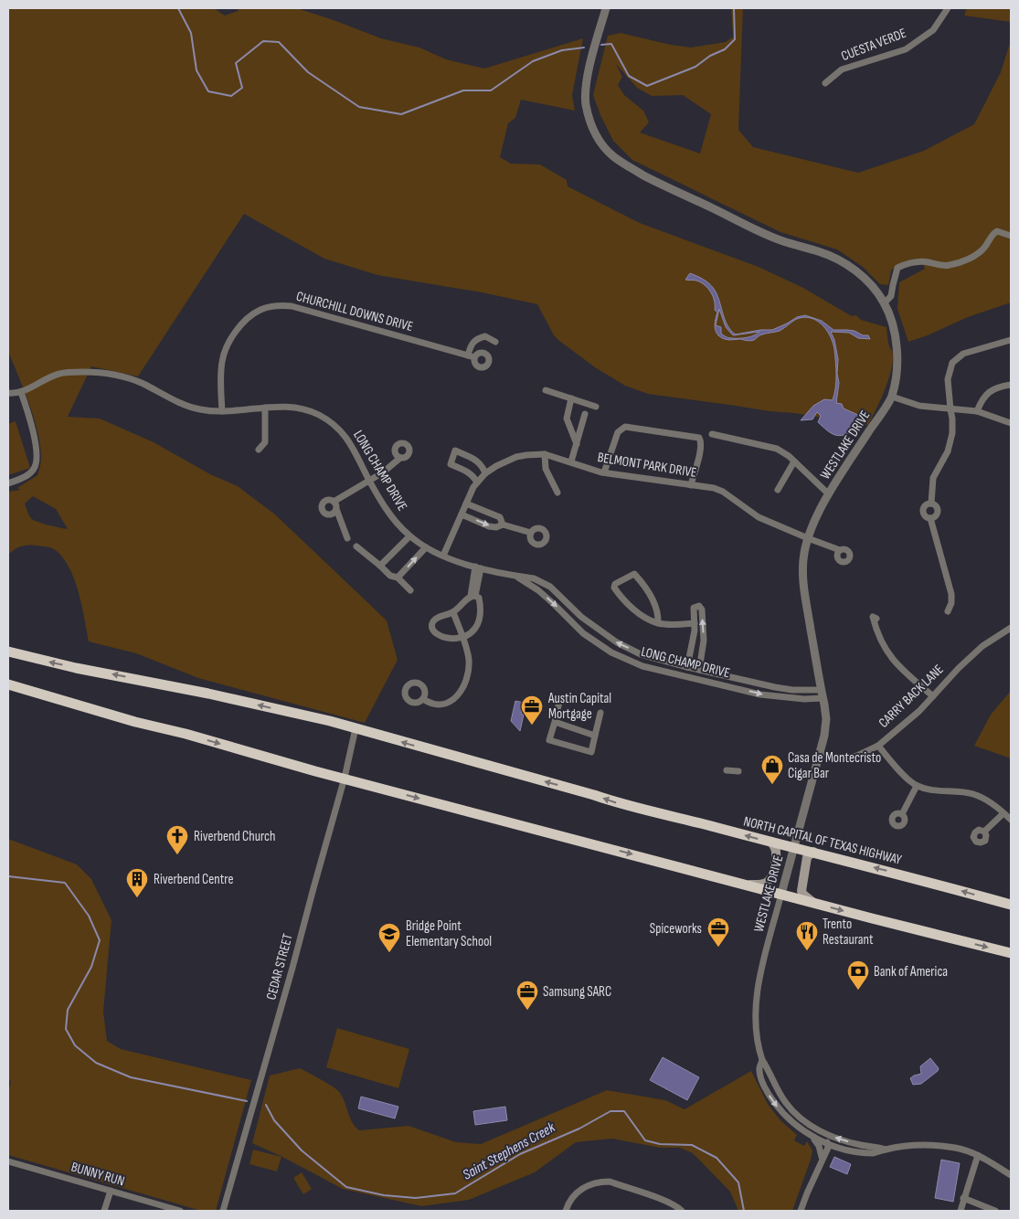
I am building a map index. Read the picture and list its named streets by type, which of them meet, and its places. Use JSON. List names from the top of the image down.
{
  "streets": {
    "highway": ["NORTH CAPITAL OF TEXAS HIGHWAY"],
    "street": [
      "CUESTA VERDE",
      "CHURCHILL DOWNS DRIVE",
      "WESTLAKE DRIVE",
      "BELMONT PARK DRIVE",
      "LONG CHAMP DRIVE",
      "CARRY BACK LANE",
      "CEDAR STREET",
      "BUNNY RUN"
    ]
  },
  "crossings": [
    ["CHURCHILL DOWNS DRIVE", "LONG CHAMP DRIVE"],
    ["WESTLAKE DRIVE", "BELMONT PARK DRIVE"],
    ["WESTLAKE DRIVE", "LONG CHAMP DRIVE"],
    ["WESTLAKE DRIVE", "CARRY BACK LANE"],
    ["WESTLAKE DRIVE", "NORTH CAPITAL OF TEXAS HIGHWAY"],
    ["BELMONT PARK DRIVE", "LONG CHAMP DRIVE"],
    ["NORTH CAPITAL OF TEXAS HIGHWAY", "CEDAR STREET"]
  ],
  "water": ["Saint Stephens Creek"],
  "places": {
    "office": ["Austin Capital Mortgage", "Spiceworks", "Samsung SARC"],
    "shop": ["Casa de Montecristo Cigar Bar"],
    "church": ["Riverbend Church"],
    "building": ["Riverbend Centre"],
    "restaurant": ["Trento Restaurant"],
    "school or university": ["Bridge Point Elementary School"],
    "bank": ["Bank of America"]
  }
}
